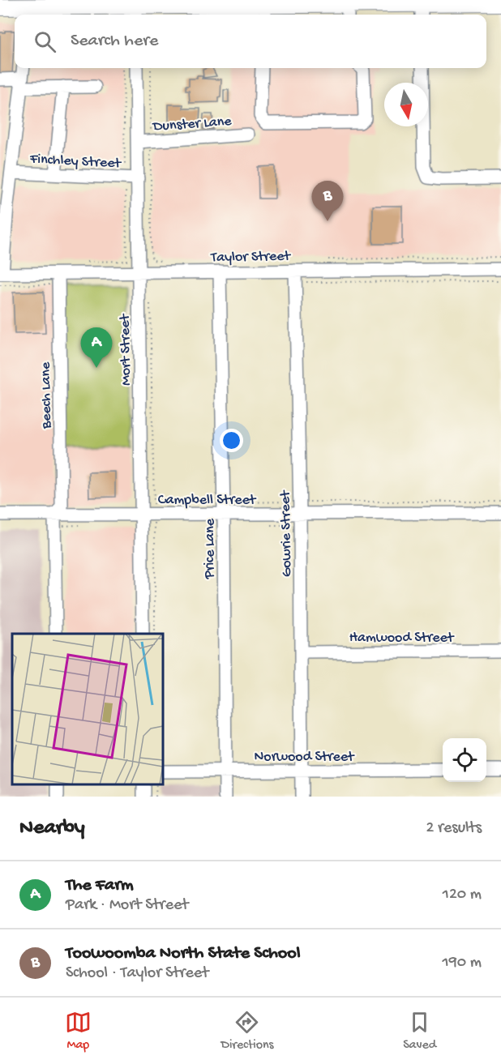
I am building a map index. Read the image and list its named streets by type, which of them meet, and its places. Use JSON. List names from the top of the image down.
{
  "streets": {
    "street": [
      "Dunster Lane",
      "Finchley Street",
      "Taylor Street",
      "Mort Street",
      "Beech Lane",
      "Campbell Street",
      "Gowrie Street",
      "Price Lane",
      "Hamwood Street",
      "Norwood Street"
    ]
  },
  "crossings": [
    ["Dunster Lane", "Mort Street"],
    ["Finchley Street", "Mort Street"],
    ["Taylor Street", "Mort Street"],
    ["Taylor Street", "Beech Lane"],
    ["Taylor Street", "Gowrie Street"],
    ["Taylor Street", "Price Lane"],
    ["Mort Street", "Campbell Street"],
    ["Beech Lane", "Campbell Street"],
    ["Campbell Street", "Gowrie Street"],
    ["Campbell Street", "Price Lane"],
    ["Gowrie Street", "Hamwood Street"],
    ["Gowrie Street", "Norwood Street"],
    ["Price Lane", "Norwood Street"]
  ],
  "north": "bottom",
  "page": {
    "search": "Search here",
    "pins": ["B", "A"],
    "heading": ["Nearby", "2 results"],
    "list": [
      {
        "mark": "A",
        "name": "The Farm",
        "note": "Park · Mort Street",
        "value": "120 m"
      },
      {
        "mark": "B",
        "name": "Toowoomba North State School",
        "note": "School · Taylor Street",
        "value": "190 m"
      }
    ],
    "nav": ["Map", "Directions", "Saved"]
  }
}
